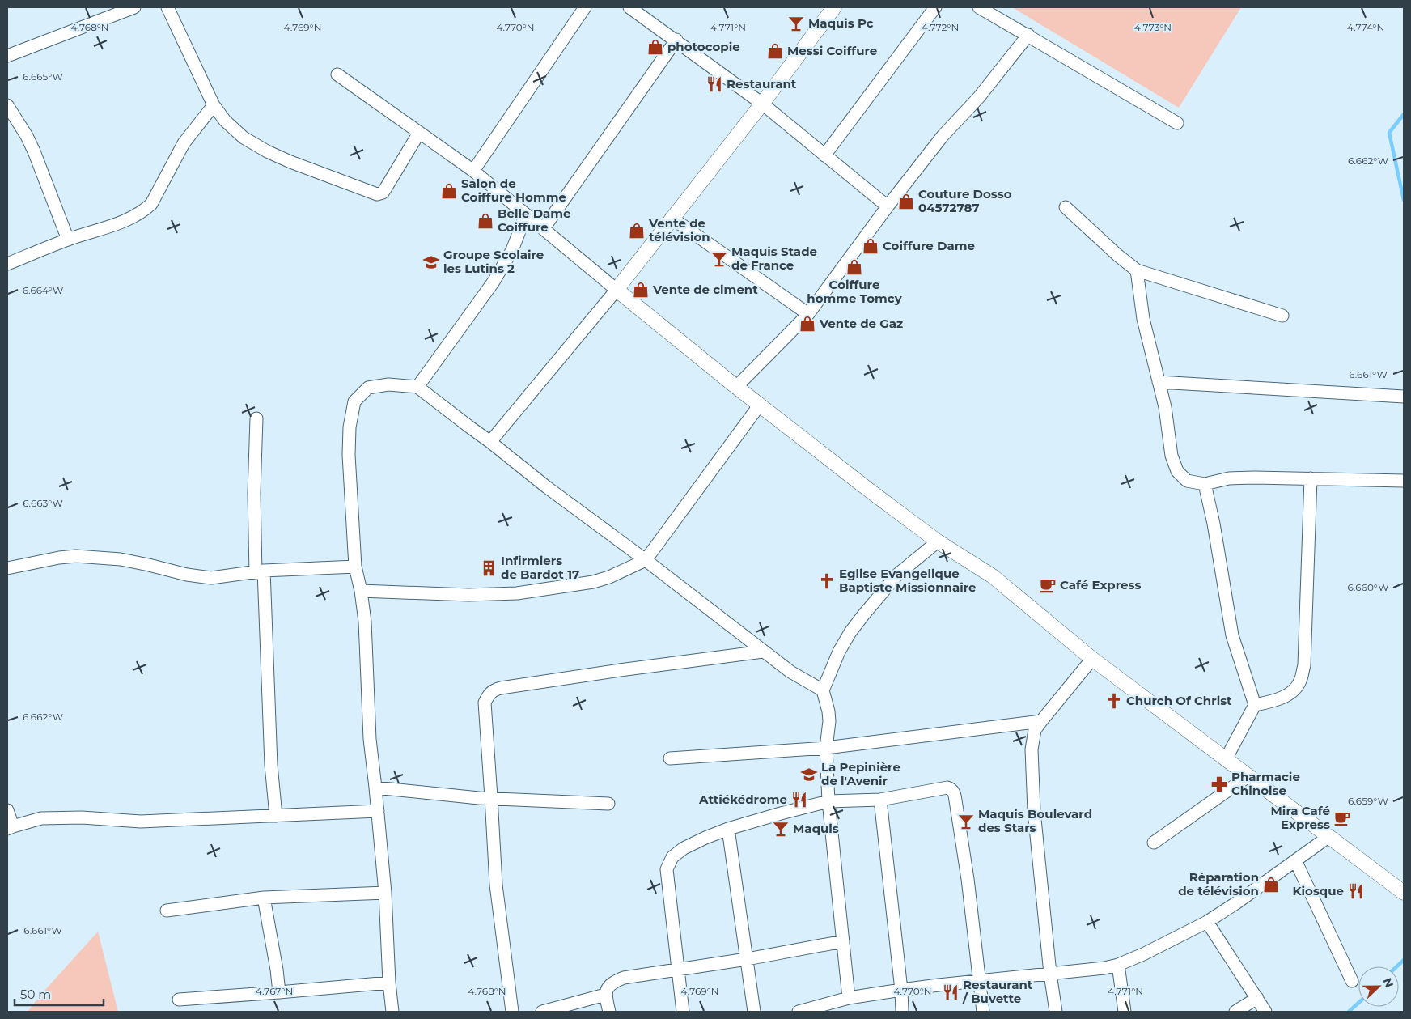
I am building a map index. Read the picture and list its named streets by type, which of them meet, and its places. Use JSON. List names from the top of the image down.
{
  "places": {
    "bar": [
      "Maquis Pc",
      "Maquis Stade de France",
      "Maquis Boulevard des Stars",
      "Maquis"
    ],
    "shop": [
      "photocopie",
      "Messi Coiffure",
      "Salon de Coiffure Homme",
      "Couture Dosso 04572787",
      "Belle Dame Coiffure",
      "Vente de télévision",
      "Coiffure Dame",
      "Coiffure homme Tomcy",
      "Vente de ciment",
      "Vente de Gaz",
      "Réparation de télévision"
    ],
    "restaurant": [
      "Restaurant",
      "Attiékédrome",
      "Kiosque",
      "Restaurant / Buvette"
    ],
    "school or university": ["Groupe Scolaire les Lutins 2", "La Pepinière de l'Avenir"],
    "building": ["Infirmiers de Bardot 17"],
    "church": ["Eglise Evangelique Baptiste Missionnaire", "Church Of Christ"],
    "cafe": ["Café Express", "Mira Café Express"],
    "pharmacy": ["Pharmacie Chinoise"]
  },
  "scale_bar": "50 m",
  "north": "right",
  "coordinates": [
    "4.774°N",
    "4.768°N",
    "4.769°N",
    "4.770°N",
    "4.771°N",
    "4.772°N",
    "4.773°N",
    "6.665°W",
    "6.662°W",
    "6.664°W",
    "6.661°W",
    "6.663°W",
    "6.660°W",
    "6.659°W",
    "4.767°N"
  ]
}
